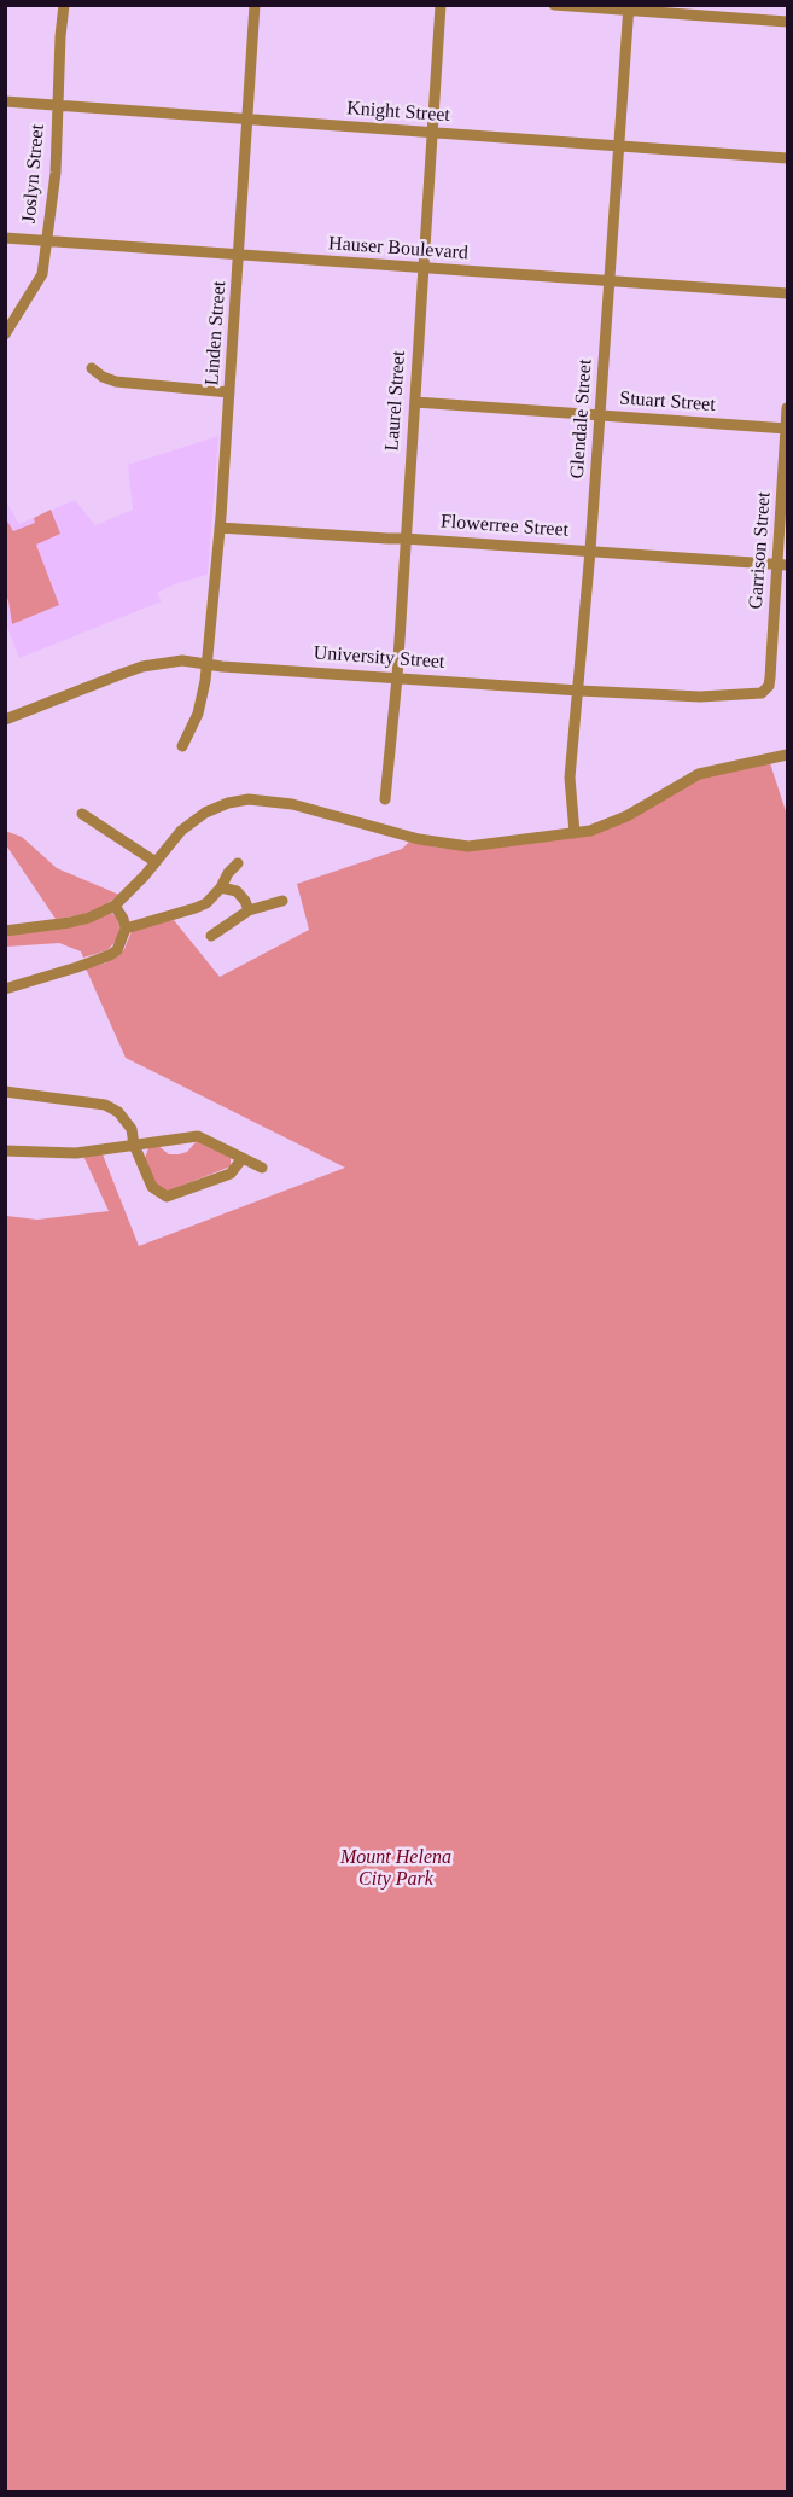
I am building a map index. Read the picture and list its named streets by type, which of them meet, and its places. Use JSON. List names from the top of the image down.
{
  "streets": {
    "street": [
      "Knight Street",
      "Joslyn Street",
      "Hauser Boulevard",
      "Linden Street",
      "Laurel Street",
      "Stuart Street",
      "Glendale Street",
      "Flowerree Street",
      "Garrison Street",
      "University Street"
    ]
  },
  "crossings": [
    ["Knight Street", "Joslyn Street"],
    ["Knight Street", "Linden Street"],
    ["Knight Street", "Laurel Street"],
    ["Knight Street", "Glendale Street"],
    ["Joslyn Street", "Hauser Boulevard"],
    ["Hauser Boulevard", "Linden Street"],
    ["Hauser Boulevard", "Laurel Street"],
    ["Hauser Boulevard", "Glendale Street"],
    ["Linden Street", "Flowerree Street"],
    ["Linden Street", "University Street"],
    ["Laurel Street", "Stuart Street"],
    ["Laurel Street", "Flowerree Street"],
    ["Laurel Street", "University Street"],
    ["Stuart Street", "Glendale Street"],
    ["Stuart Street", "Garrison Street"],
    ["Glendale Street", "Flowerree Street"],
    ["Glendale Street", "University Street"],
    ["Flowerree Street", "Garrison Street"],
    ["Garrison Street", "University Street"]
  ],
  "parks": ["Mount Helena City Park"]
}
